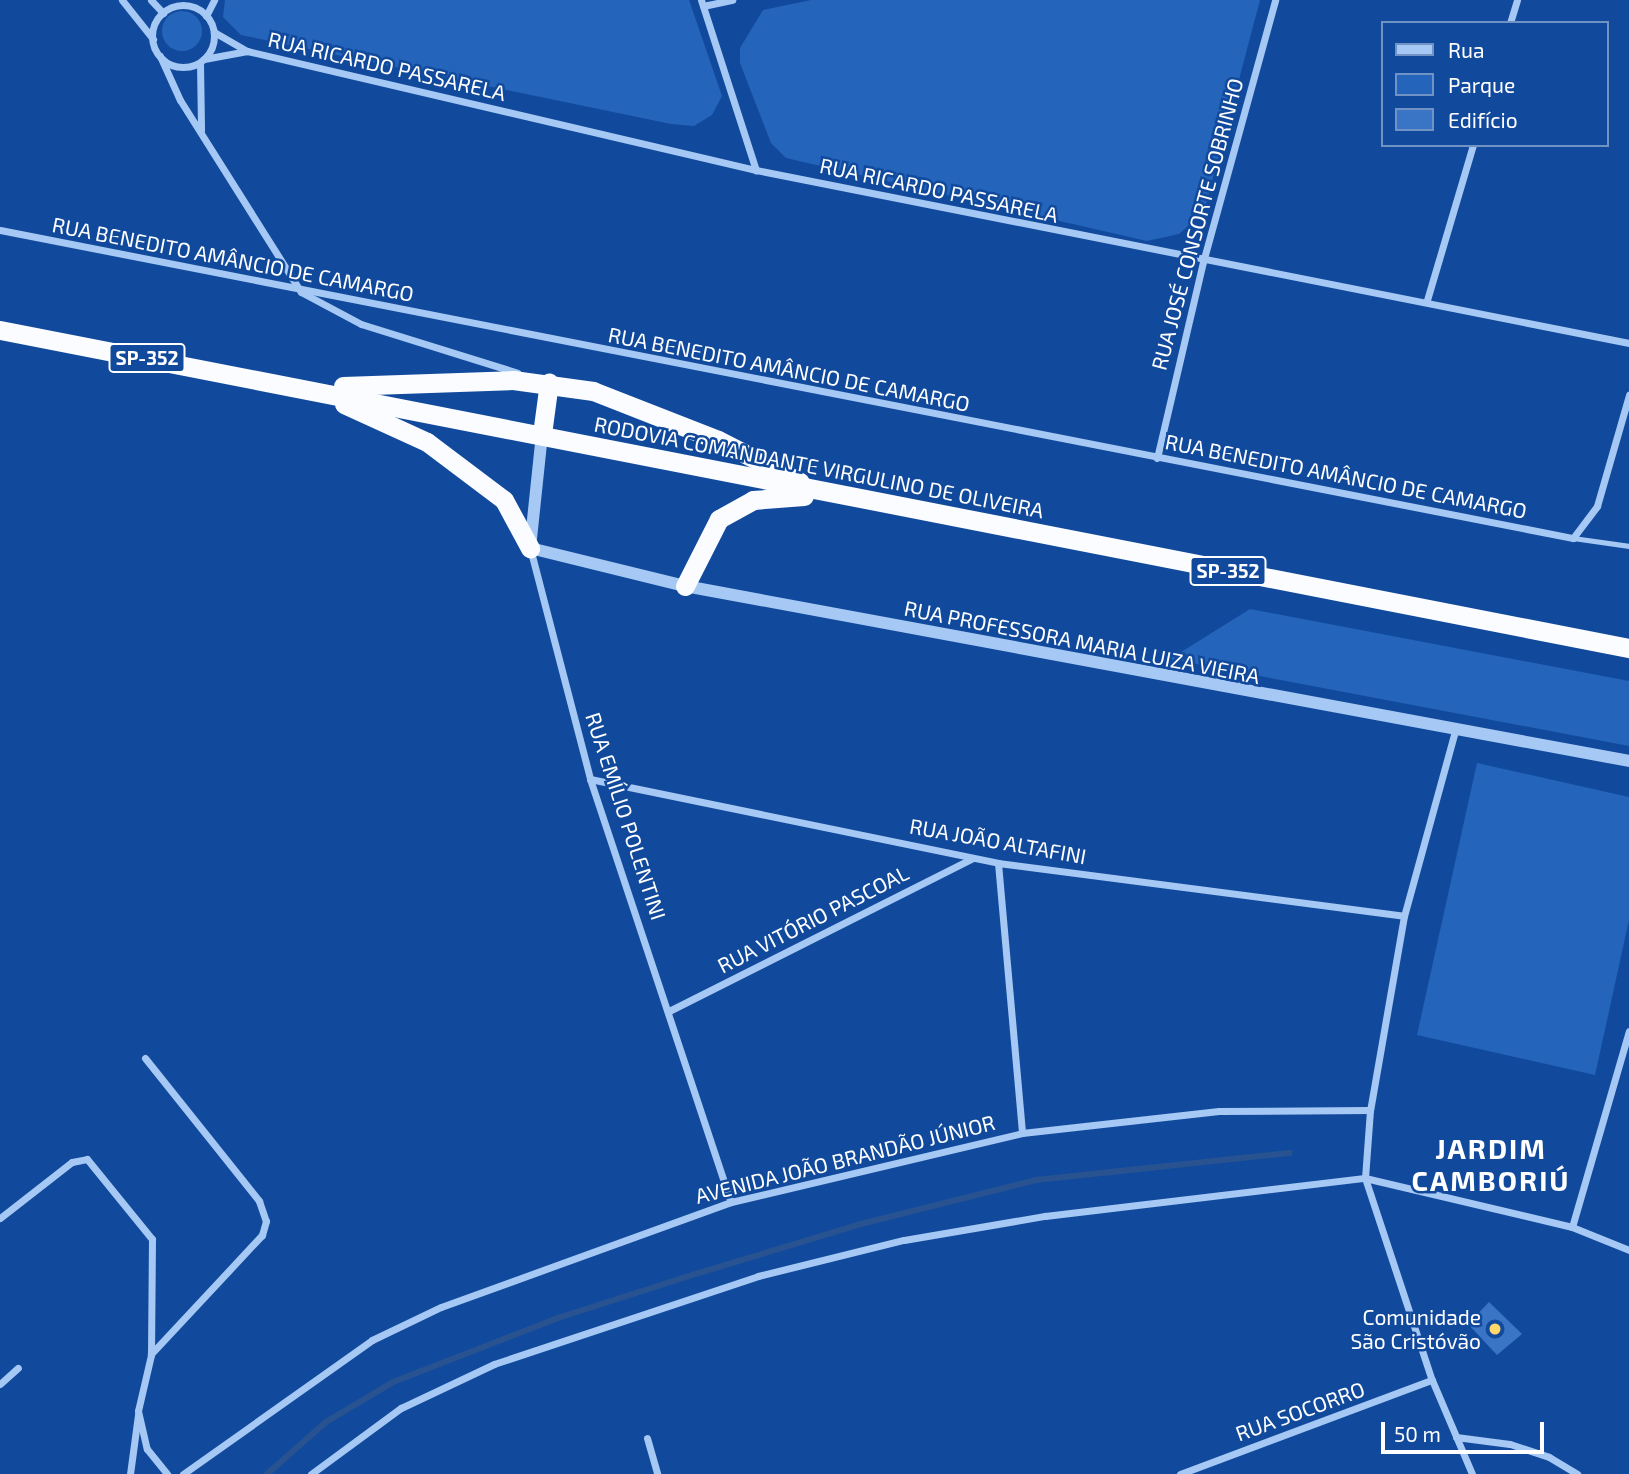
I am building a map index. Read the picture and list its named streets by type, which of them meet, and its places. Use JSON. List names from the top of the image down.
{
  "streets": {
    "highway": ["SP-352", "RODOVIA COMANDANTE VIRGULINO DE OLIVEIRA"],
    "street": [
      "RUA RICARDO PASSARELA",
      "RUA JOSÉ CONSORTE SOBRINHO",
      "RUA BENEDITO AMÂNCIO DE CAMARGO",
      "RUA PROFESSORA MARIA LUIZA VIEIRA",
      "RUA EMÍLIO POLENTINI",
      "RUA JOÃO ALTAFINI",
      "RUA VITÓRIO PASCOAL",
      "AVENIDA JOÃO BRANDÃO JÚNIOR",
      "RUA SOCORRO"
    ]
  },
  "crossings": [
    ["RUA RICARDO PASSARELA", "RUA JOSÉ CONSORTE SOBRINHO"],
    ["RUA JOSÉ CONSORTE SOBRINHO", "RUA BENEDITO AMÂNCIO DE CAMARGO"],
    ["RODOVIA COMANDANTE VIRGULINO DE OLIVEIRA", "RUA EMÍLIO POLENTINI"],
    ["RUA PROFESSORA MARIA LUIZA VIEIRA", "RUA EMÍLIO POLENTINI"],
    ["RUA EMÍLIO POLENTINI", "RUA JOÃO ALTAFINI"],
    ["RUA EMÍLIO POLENTINI", "RUA VITÓRIO PASCOAL"],
    ["RUA EMÍLIO POLENTINI", "AVENIDA JOÃO BRANDÃO JÚNIOR"],
    ["RUA JOÃO ALTAFINI", "RUA VITÓRIO PASCOAL"]
  ],
  "districts": ["JARDIM CAMBORIÚ"],
  "places": ["Comunidade São Cristóvão"],
  "legend": ["Rua", "Parque", "Edifício"],
  "scale_bar": "50 m"
}
